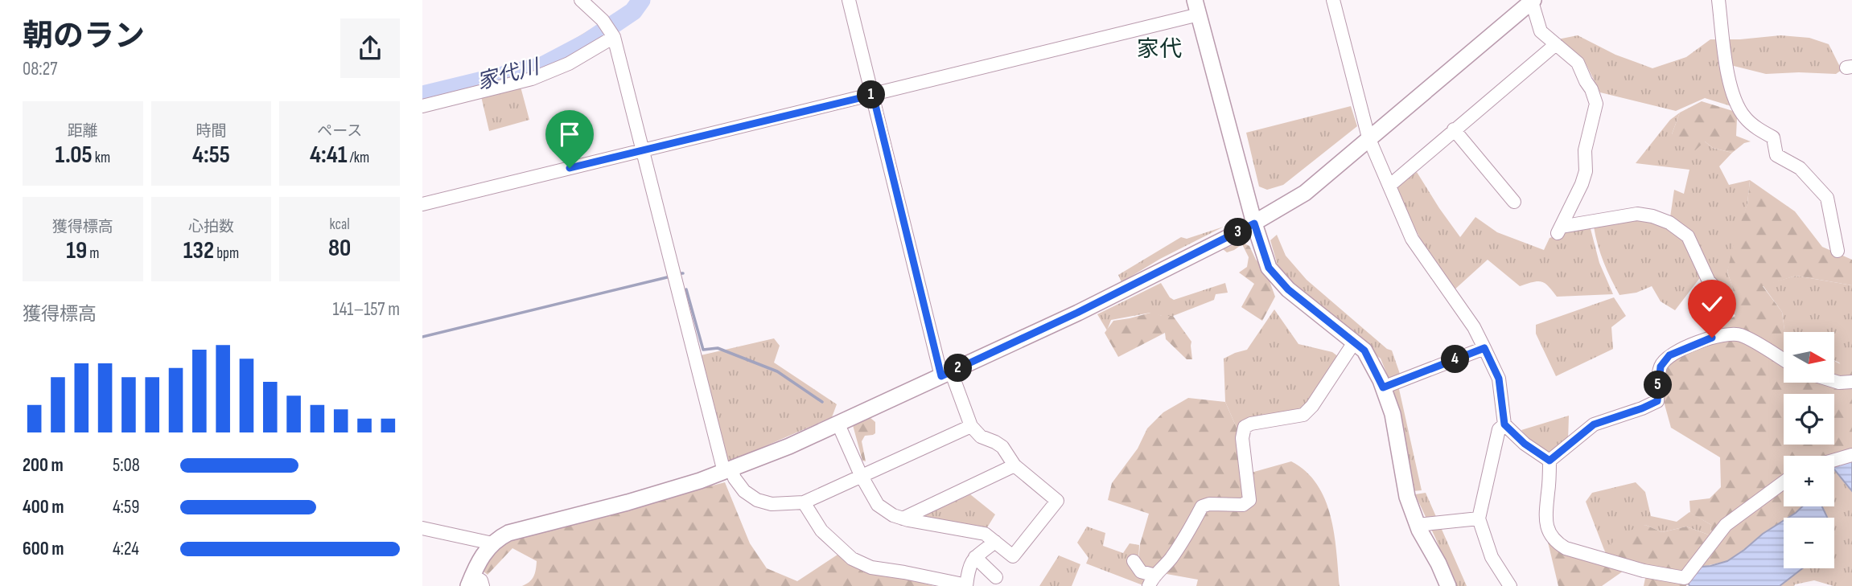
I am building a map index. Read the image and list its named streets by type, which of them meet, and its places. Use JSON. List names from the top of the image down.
{
  "districts": ["家代"],
  "water": ["家代川"],
  "north": "right",
  "page": {
    "heading": ["朝のラン", "08:27"],
    "pins": [
      "1",
      "3",
      "4",
      "2",
      "5"
    ],
    "stats": [
      ["距離", "1.05 km"],
      ["時間", "4:55"],
      ["ペース", "4:41 /km"],
      ["獲得標高", "19 m"],
      ["心拍数", "132 bpm"],
      ["kcal", "80"]
    ],
    "chart": ["獲得標高", "141–157 m"],
    "map_buttons": ["+", "−"],
    "list": [
      {
        "name": "200 m",
        "note": "5:08"
      },
      {
        "name": "400 m",
        "note": "4:59"
      },
      {
        "name": "600 m",
        "note": "4:24"
      }
    ]
  }
}
